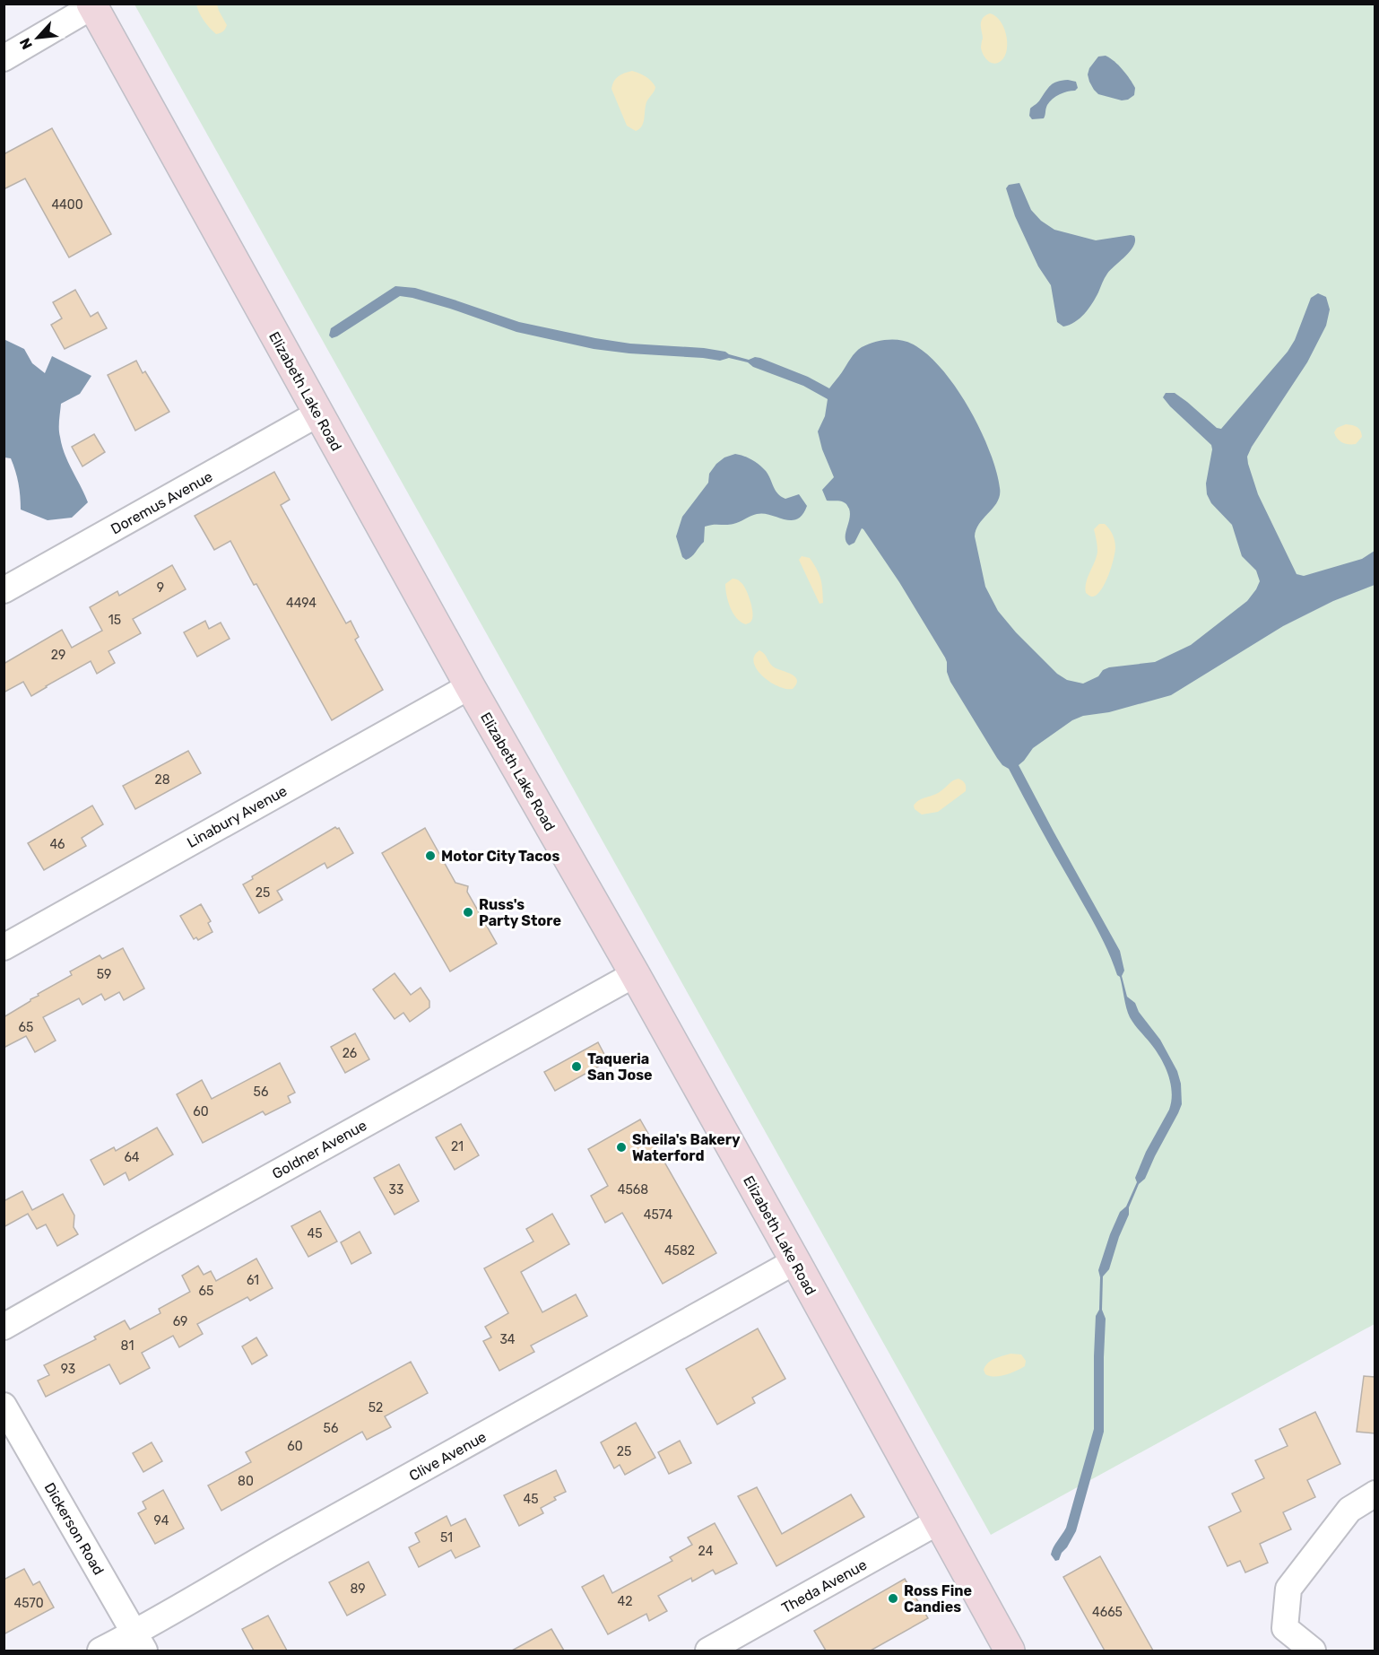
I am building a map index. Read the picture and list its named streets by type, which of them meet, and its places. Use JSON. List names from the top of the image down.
{
  "streets": {
    "main road": ["Elizabeth Lake Road"],
    "street": [
      "Doremus Avenue",
      "Linabury Avenue",
      "Goldner Avenue",
      "Clive Avenue",
      "Dickerson Road",
      "Theda Avenue"
    ]
  },
  "crossings": [
    ["Elizabeth Lake Road", "Doremus Avenue"],
    ["Elizabeth Lake Road", "Linabury Avenue"],
    ["Elizabeth Lake Road", "Goldner Avenue"],
    ["Elizabeth Lake Road", "Clive Avenue"],
    ["Elizabeth Lake Road", "Theda Avenue"],
    ["Clive Avenue", "Dickerson Road"]
  ],
  "places": [
    "Motor City Tacos",
    "Russ's Party Store",
    "Taqueria San Jose",
    "Sheila's Bakery Waterford",
    "Ross Fine Candies"
  ],
  "house_numbers": [
    "4400",
    "9",
    "4494",
    "15",
    "29",
    "28",
    "46",
    "25",
    "59",
    "65",
    "26",
    "56",
    "60",
    "21",
    "64",
    "33",
    "4568",
    "4574",
    "45",
    "4582",
    "61",
    "65",
    "69",
    "34",
    "81",
    "93",
    "52",
    "56",
    "60",
    "25",
    "80",
    "45",
    "94",
    "51",
    "24",
    "89",
    "42",
    "4570",
    "4665"
  ],
  "north": "bottom left"
}
